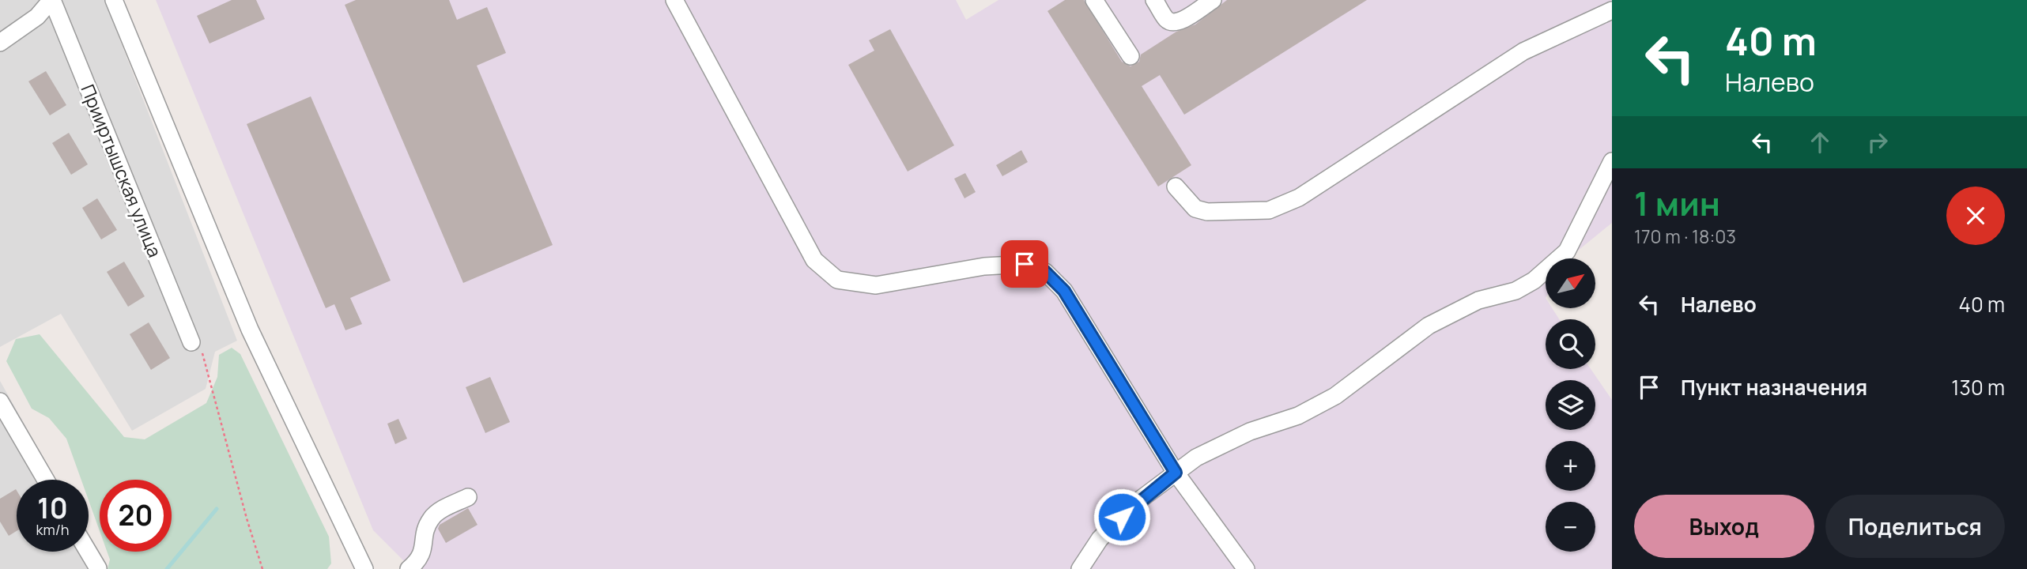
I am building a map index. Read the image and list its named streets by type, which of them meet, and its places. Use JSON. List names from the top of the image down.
{
  "streets": {
    "street": ["Прииртышская улица"]
  },
  "north": "top right",
  "page": {
    "turn": ["40 m", "Налево"],
    "heading": ["1 мин", "170 m · 18:03"],
    "map_buttons": ["+", "−"],
    "list": [
      {
        "name": "Налево",
        "value": "40 m"
      },
      {
        "name": "Пункт назначения",
        "value": "130 m"
      }
    ],
    "speed": "10 km/h",
    "limit": "20",
    "buttons": ["Выход", "Поделиться"]
  }
}
